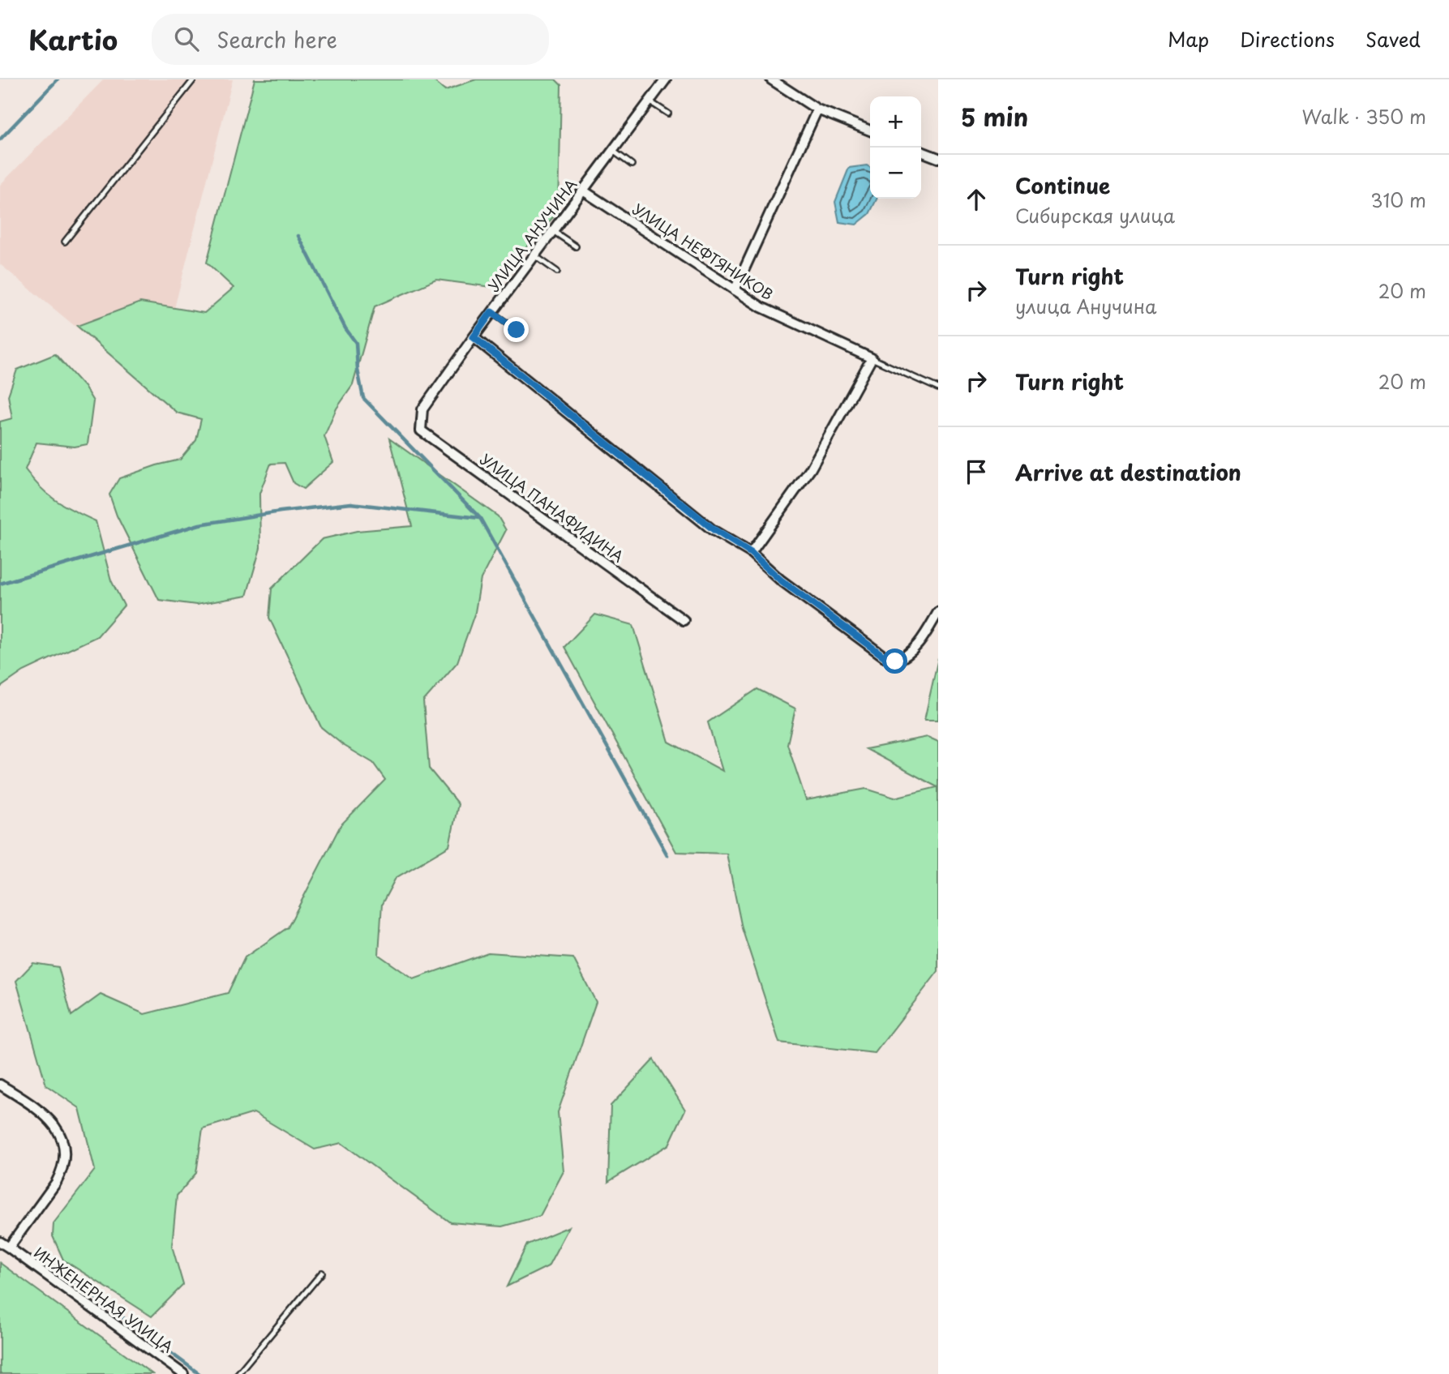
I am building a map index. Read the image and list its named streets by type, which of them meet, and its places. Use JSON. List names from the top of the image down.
{
  "streets": {
    "street": [
      "УЛИЦА АНУЧИНА",
      "УЛИЦА НЕФТЯНИКОВ",
      "УЛИЦА ПАНАФИДИНА",
      "ИНЖЕНЕРНАЯ УЛИЦА"
    ]
  },
  "crossings": [
    ["УЛИЦА АНУЧИНА", "УЛИЦА НЕФТЯНИКОВ"],
    ["УЛИЦА АНУЧИНА", "УЛИЦА ПАНАФИДИНА"]
  ],
  "page": {
    "header": "Kartio",
    "search": "Search here",
    "nav": ["Map", "Directions", "Saved"],
    "heading": ["5 min", "Walk · 350 m"],
    "map_buttons": ["+", "−"],
    "list": [
      ["Continue", "Сибирская улица", "310 m"],
      ["Turn right", "улица Анучина", "20 m"],
      ["Turn right", "20 m"],
      "Arrive at destination"
    ]
  }
}
